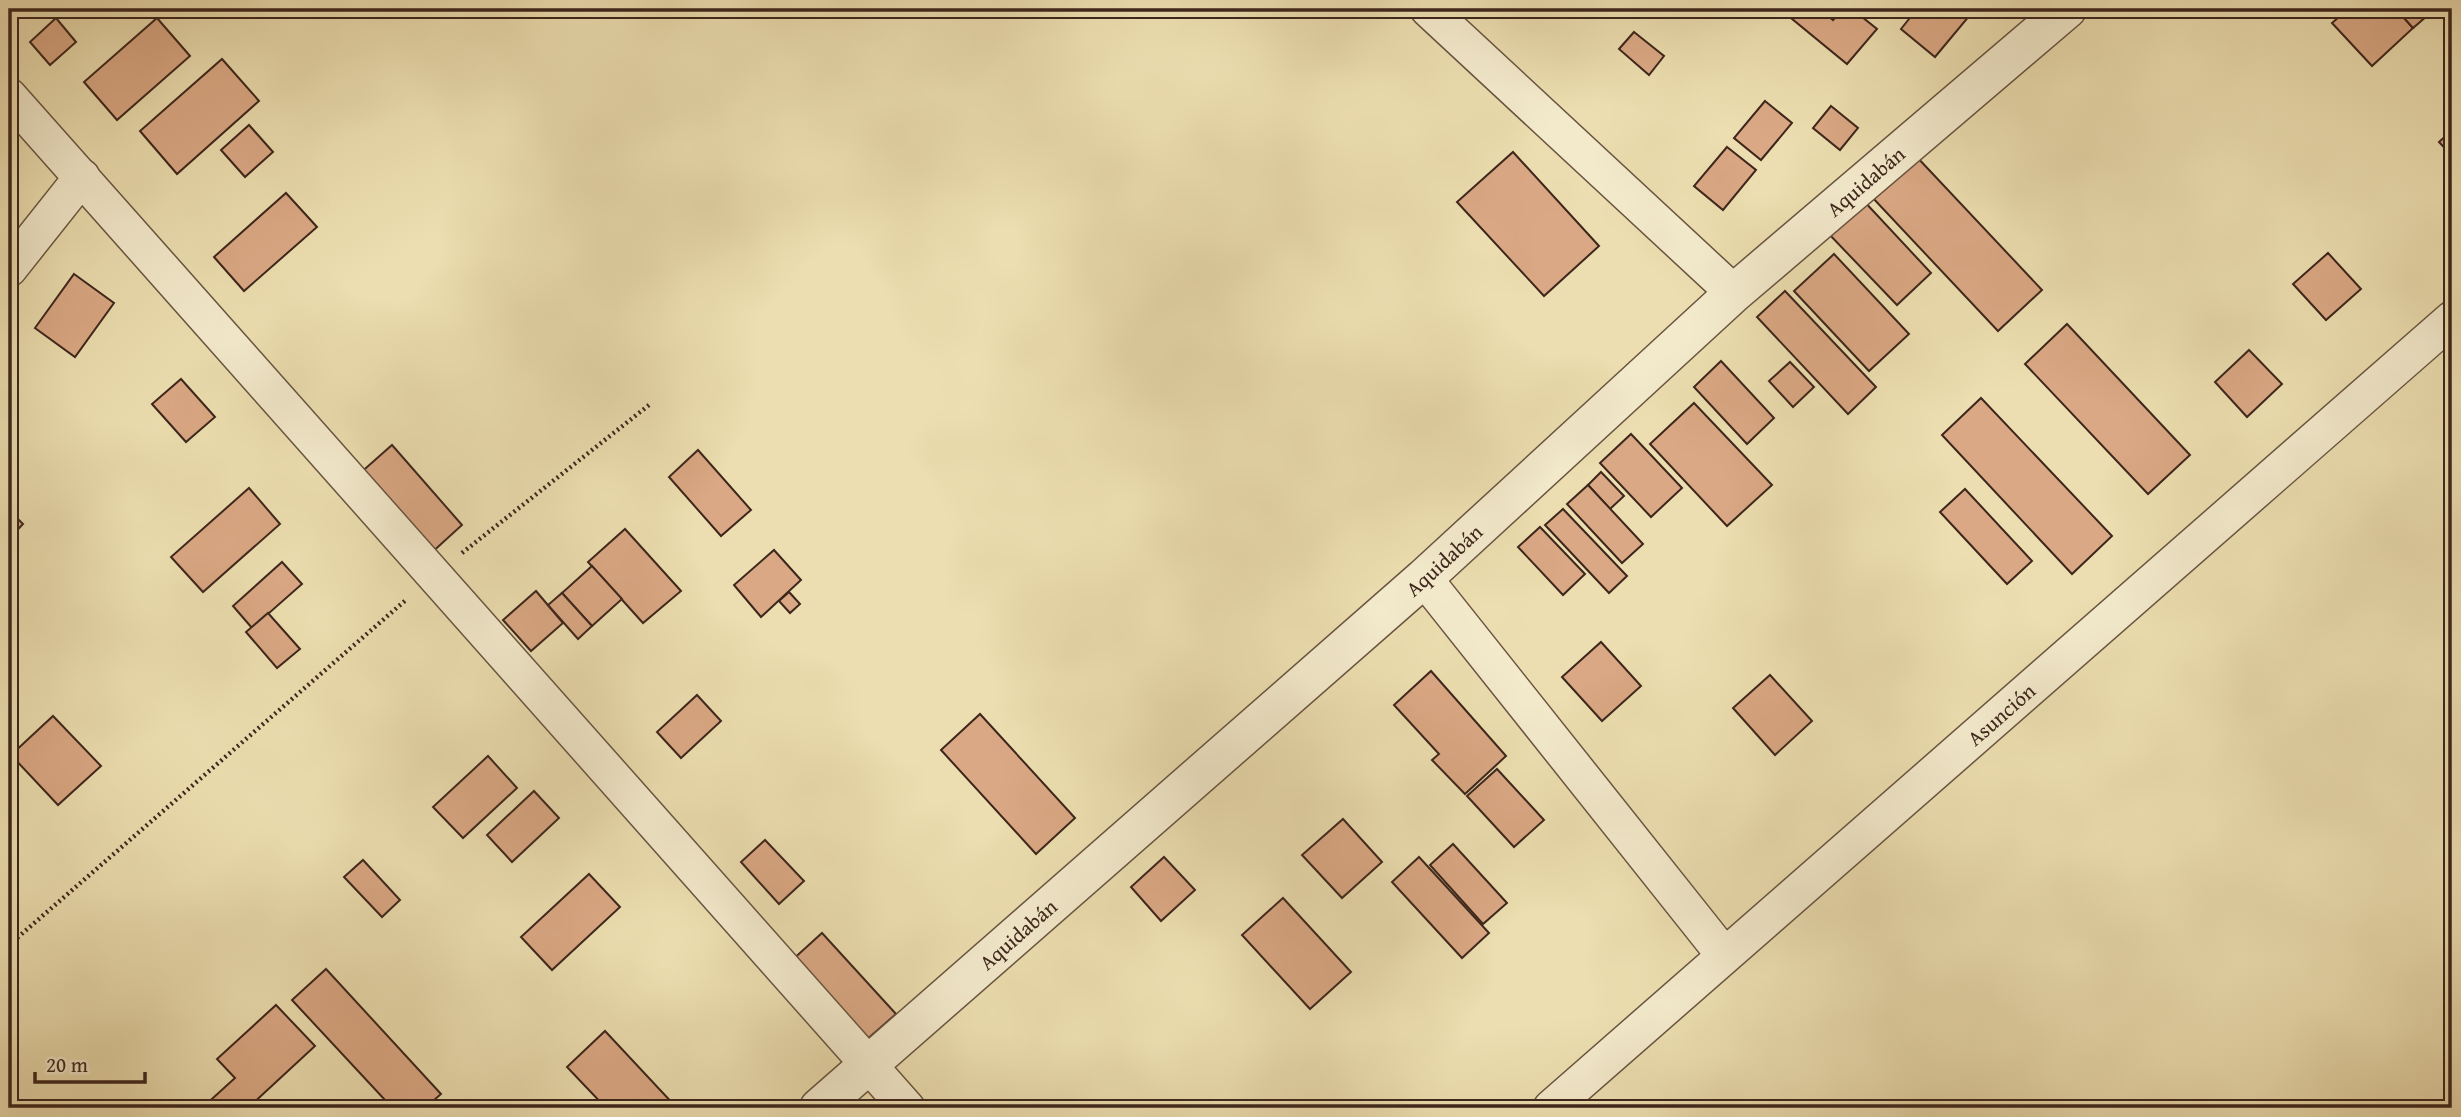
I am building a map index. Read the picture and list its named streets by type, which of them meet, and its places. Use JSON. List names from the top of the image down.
{
  "streets": {
    "street": ["Aquidabán", "Asunción"]
  },
  "scale_bar": "20 m"
}
